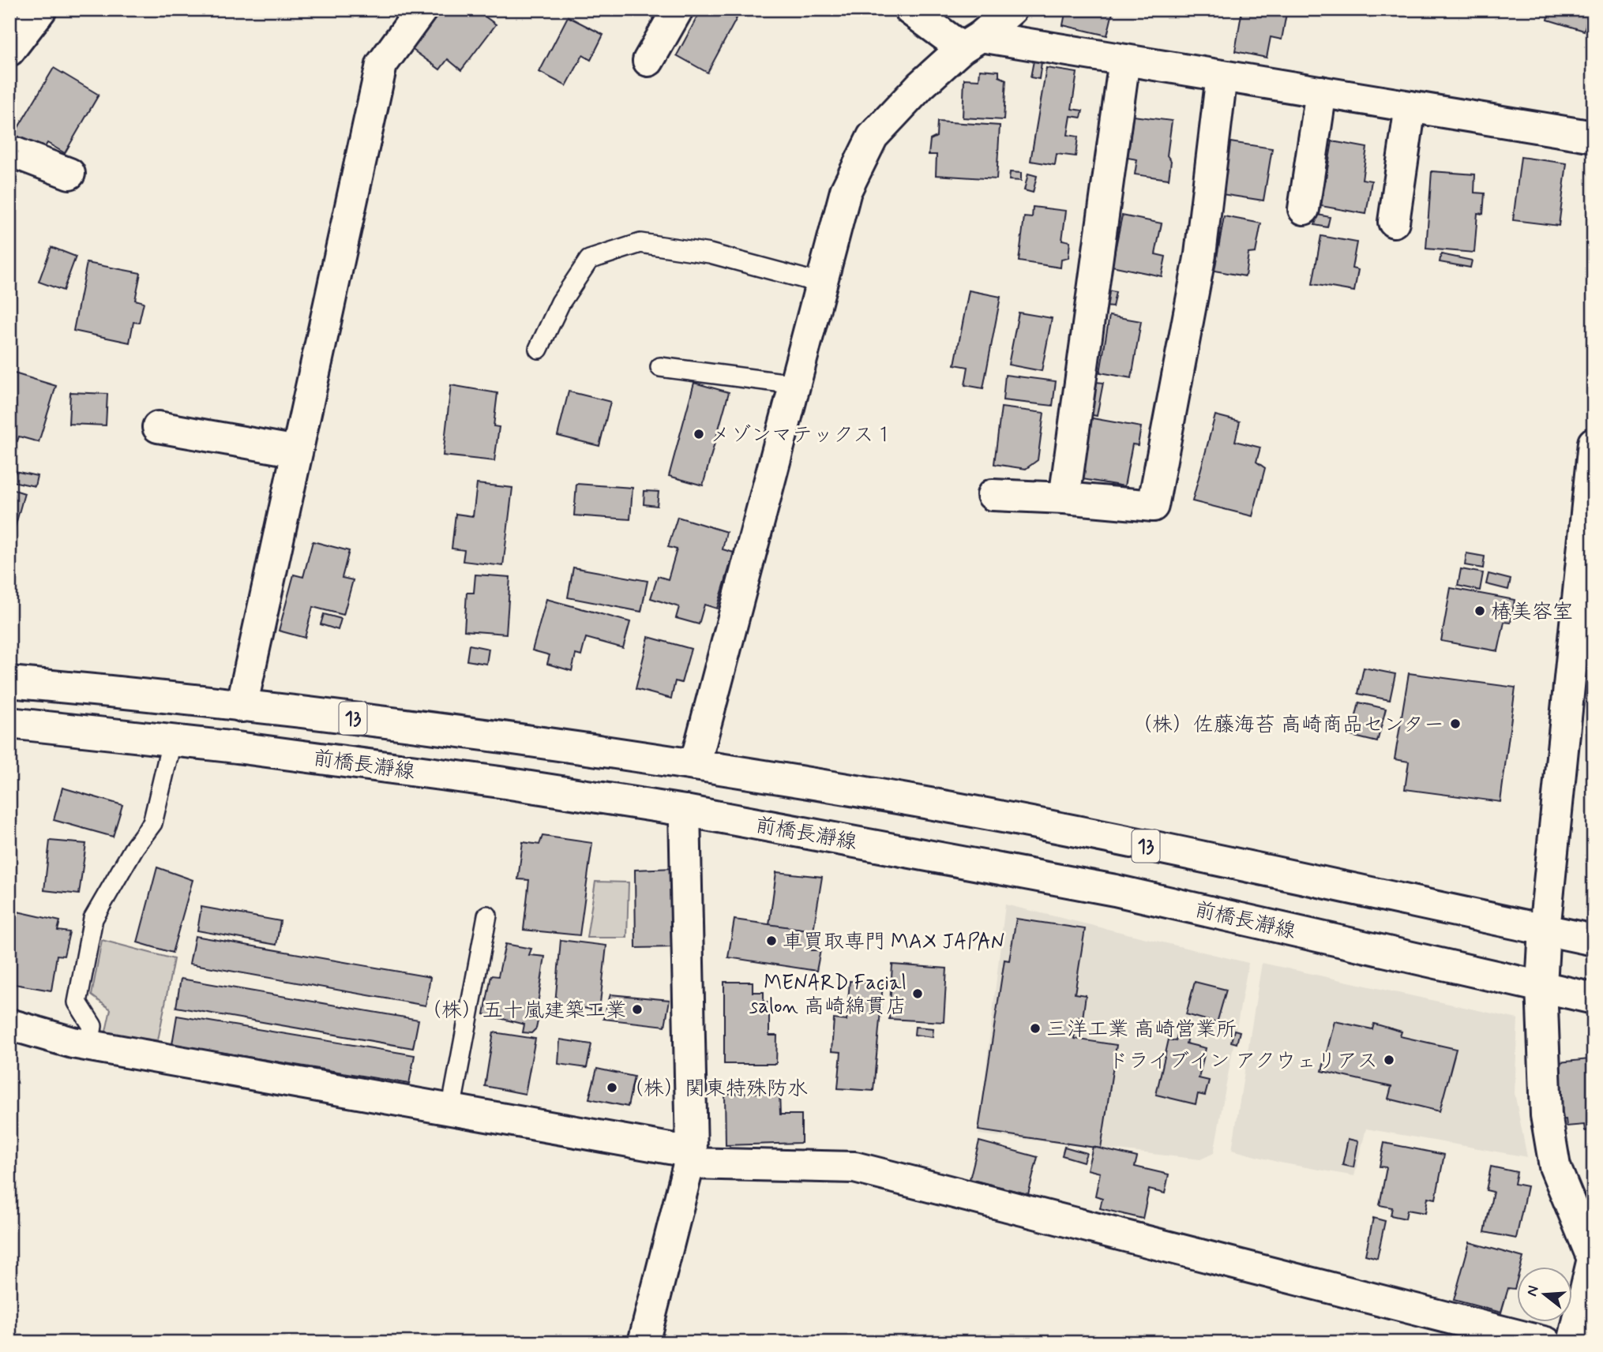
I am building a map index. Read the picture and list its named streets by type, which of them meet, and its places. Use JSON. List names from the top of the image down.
{
  "streets": {
    "street": ["13", "前橋長瀞線"]
  },
  "places": [
    "メゾンマテックス１",
    "椿美容室",
    "（株）佐藤海苔 高崎商品センター",
    "車買取専門 MAX JAPAN",
    "MENARD Facial salon 高崎綿貫店",
    "（株）五十嵐建築工業",
    "三洋工業 高崎営業所",
    "ドライブイン アクウェリアス",
    "（株）関東特殊防水"
  ],
  "north": "left"
}
